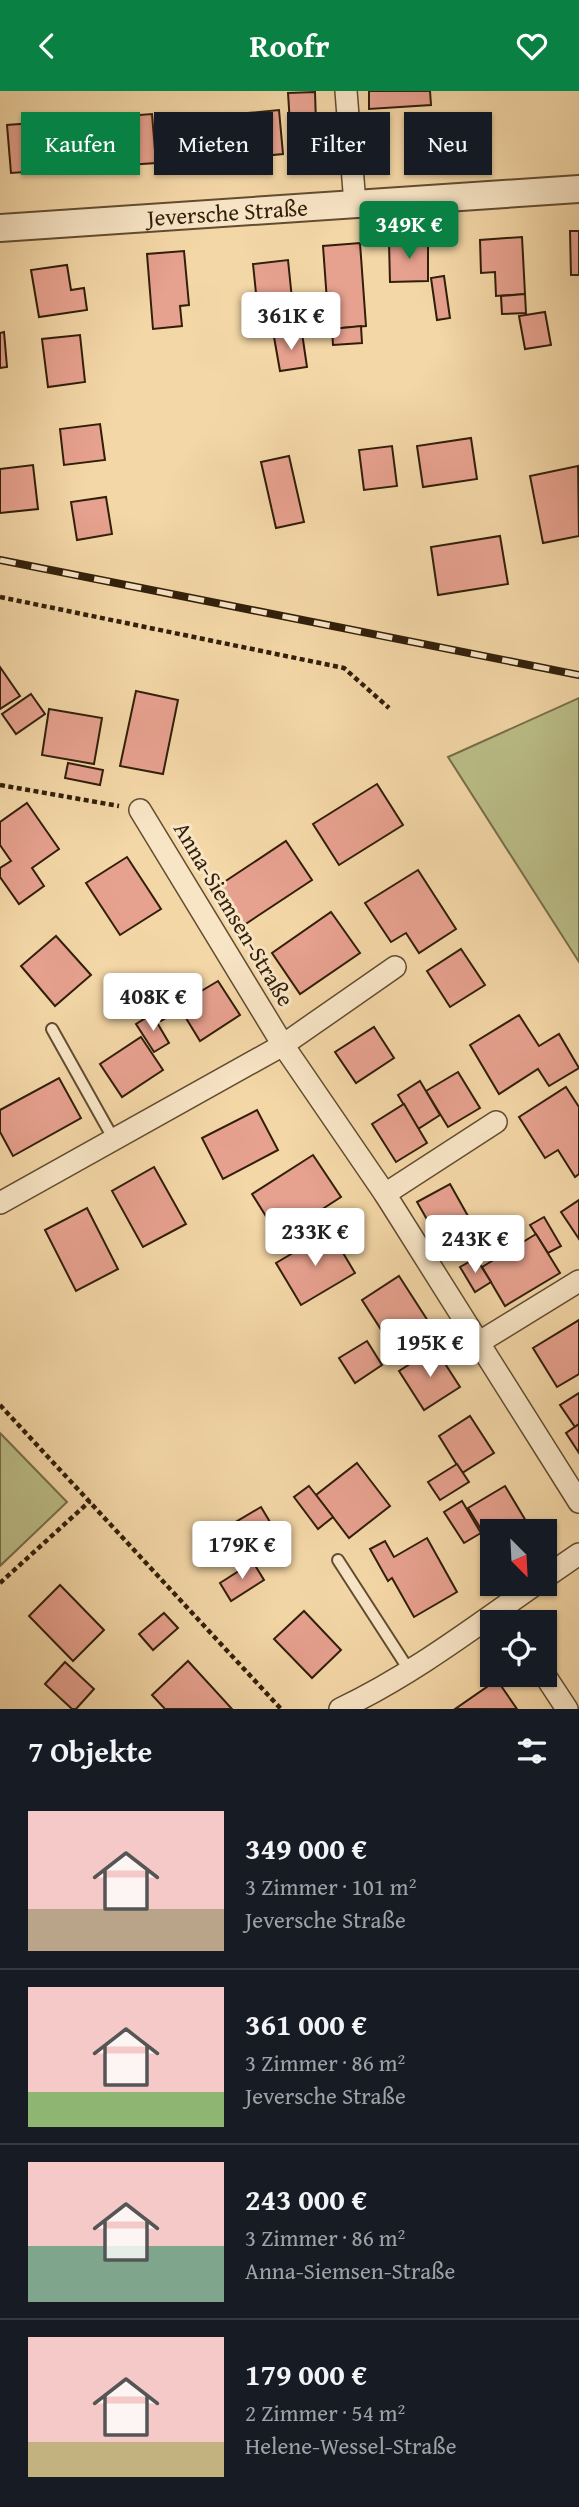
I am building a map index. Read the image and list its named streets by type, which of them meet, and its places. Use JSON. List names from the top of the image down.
{
  "streets": {
    "street": ["Jeversche Straße", "Anna-Siemsen-Straße"]
  },
  "north": "bottom right",
  "page": {
    "header": "Roofr",
    "chip": [
      "Kaufen",
      "Mieten",
      "Filter",
      "Neu"
    ],
    "price": [
      "349K €",
      "361K €",
      "408K €",
      "233K €",
      "243K €",
      "195K €",
      "179K €"
    ],
    "heading": "7 Objekte",
    "list": [
      {
        "name": "349 000 €",
        "note": "3 Zimmer · 101 m² · Jeversche Straße"
      },
      {
        "name": "361 000 €",
        "note": "3 Zimmer · 86 m² · Jeversche Straße"
      },
      {
        "name": "243 000 €",
        "note": "3 Zimmer · 86 m² · Anna-Siemsen-Straße"
      },
      {
        "name": "179 000 €",
        "note": "2 Zimmer · 54 m² · Helene-Wessel-Straße"
      }
    ]
  }
}
